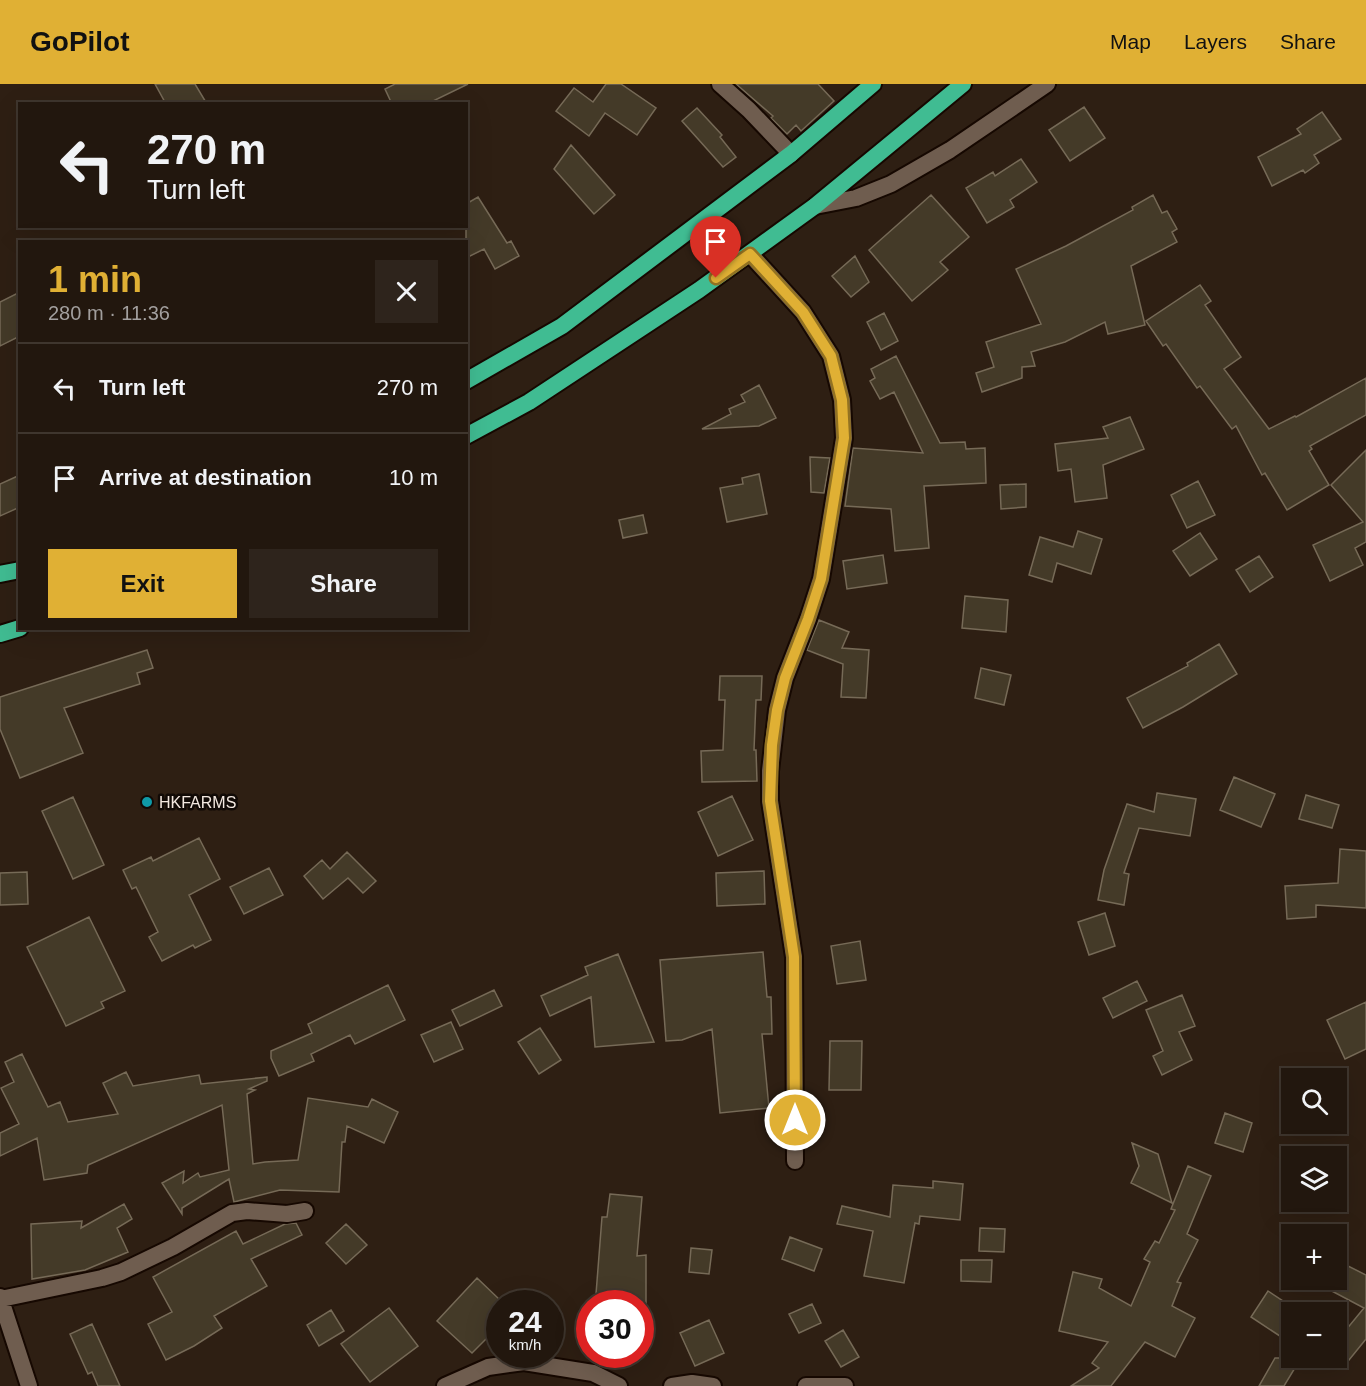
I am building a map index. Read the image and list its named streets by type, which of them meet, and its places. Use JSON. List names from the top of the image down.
{
  "places": ["HKFARMS"],
  "page": {
    "header": "GoPilot",
    "nav": ["Map", "Layers", "Share"],
    "turn": ["270 m", "Turn left"],
    "heading": ["1 min", "280 m · 11:36"],
    "list": [
      {
        "name": "Turn left",
        "value": "270 m"
      },
      {
        "name": "Arrive at destination",
        "value": "10 m"
      }
    ],
    "buttons": ["Exit", "Share"],
    "map_buttons": ["+", "−"],
    "speed": "24 km/h",
    "limit": "30"
  }
}
